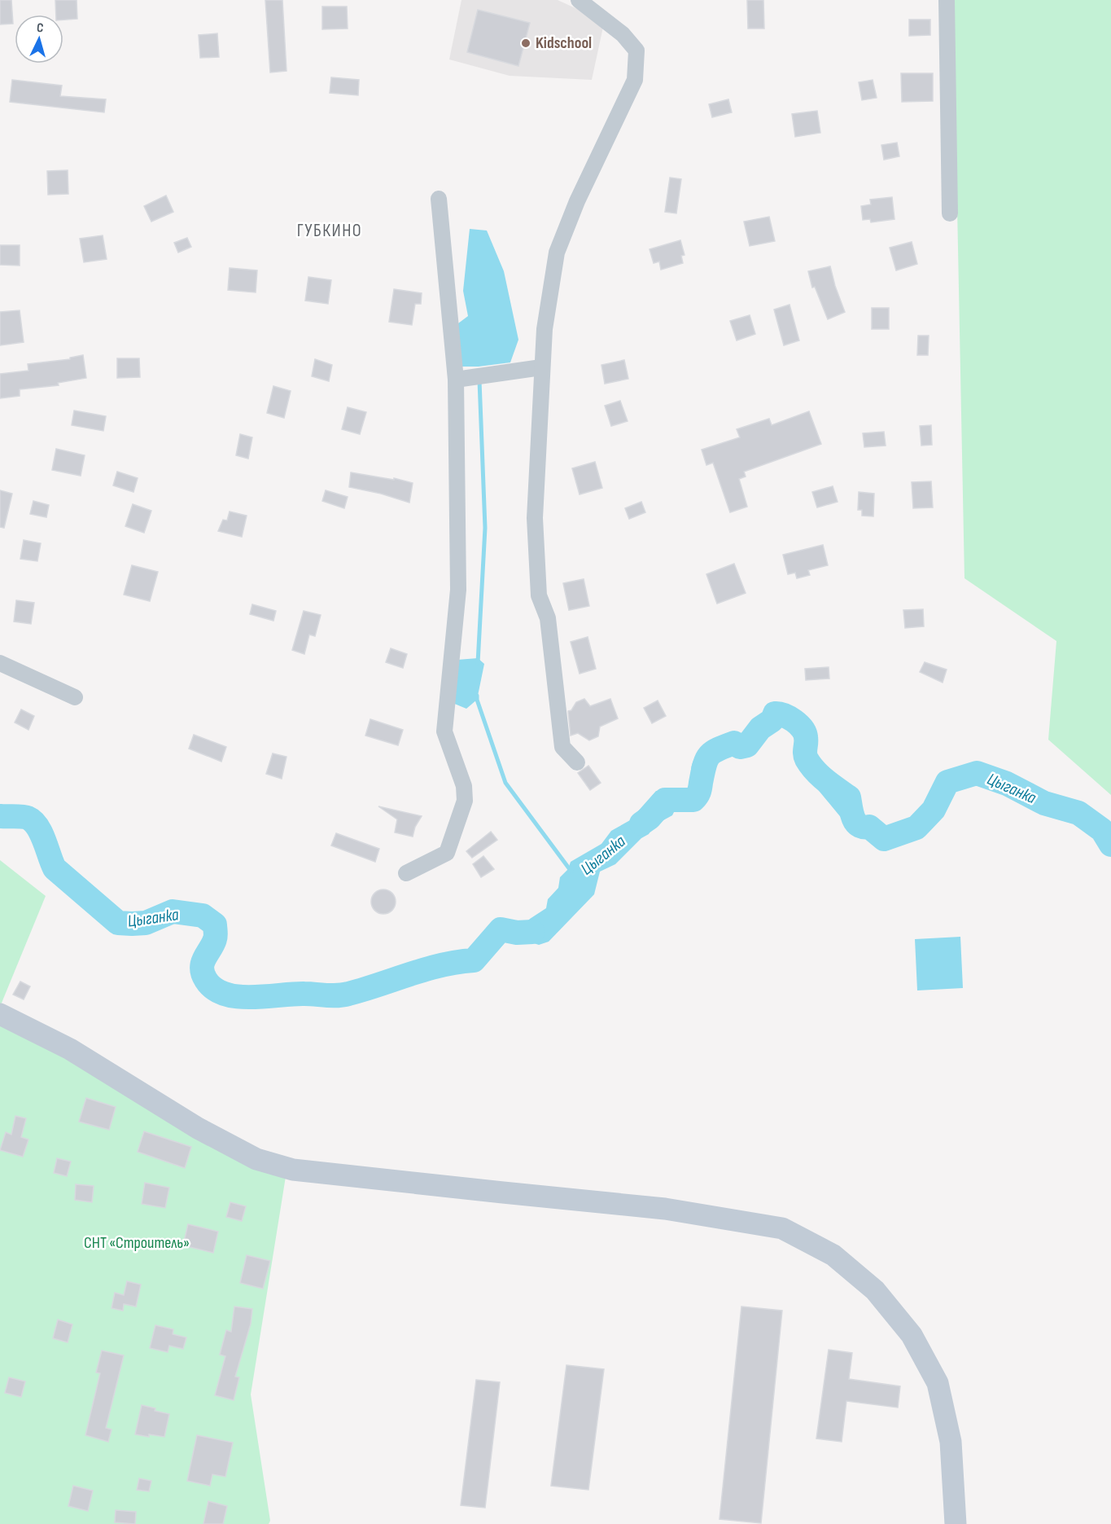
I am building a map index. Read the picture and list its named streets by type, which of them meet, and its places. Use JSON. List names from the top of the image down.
{
  "districts": ["ГУБКИНО"],
  "water": ["Цыганка"],
  "parks": ["СНТ «Строитель»"],
  "places": ["Kidschool"],
  "north": "top"
}
